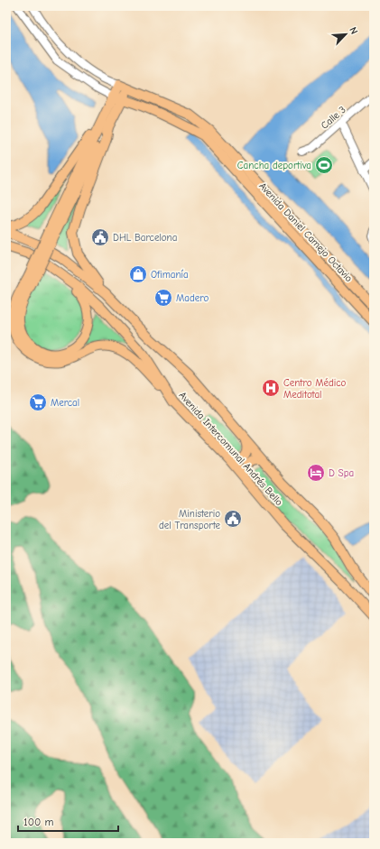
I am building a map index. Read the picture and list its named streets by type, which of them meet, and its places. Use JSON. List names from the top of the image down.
{
  "streets": {
    "main road": ["Avenida Daniel Camejo Octavio", "Avenida Intercomunal Andrés Bello"],
    "street": ["Calle 3"]
  },
  "places": {
    "sports": ["Cancha deportiva"],
    "public building": ["DHL Barcelona", "Ministerio del Transporte"],
    "shop": ["Ofimanía"],
    "supermarket": ["Madero", "Mercal"],
    "hospital": ["Centro Médico Meditotal"],
    "hotel": ["D Spa"]
  },
  "scale_bar": "100 m",
  "north": "top right"
}
